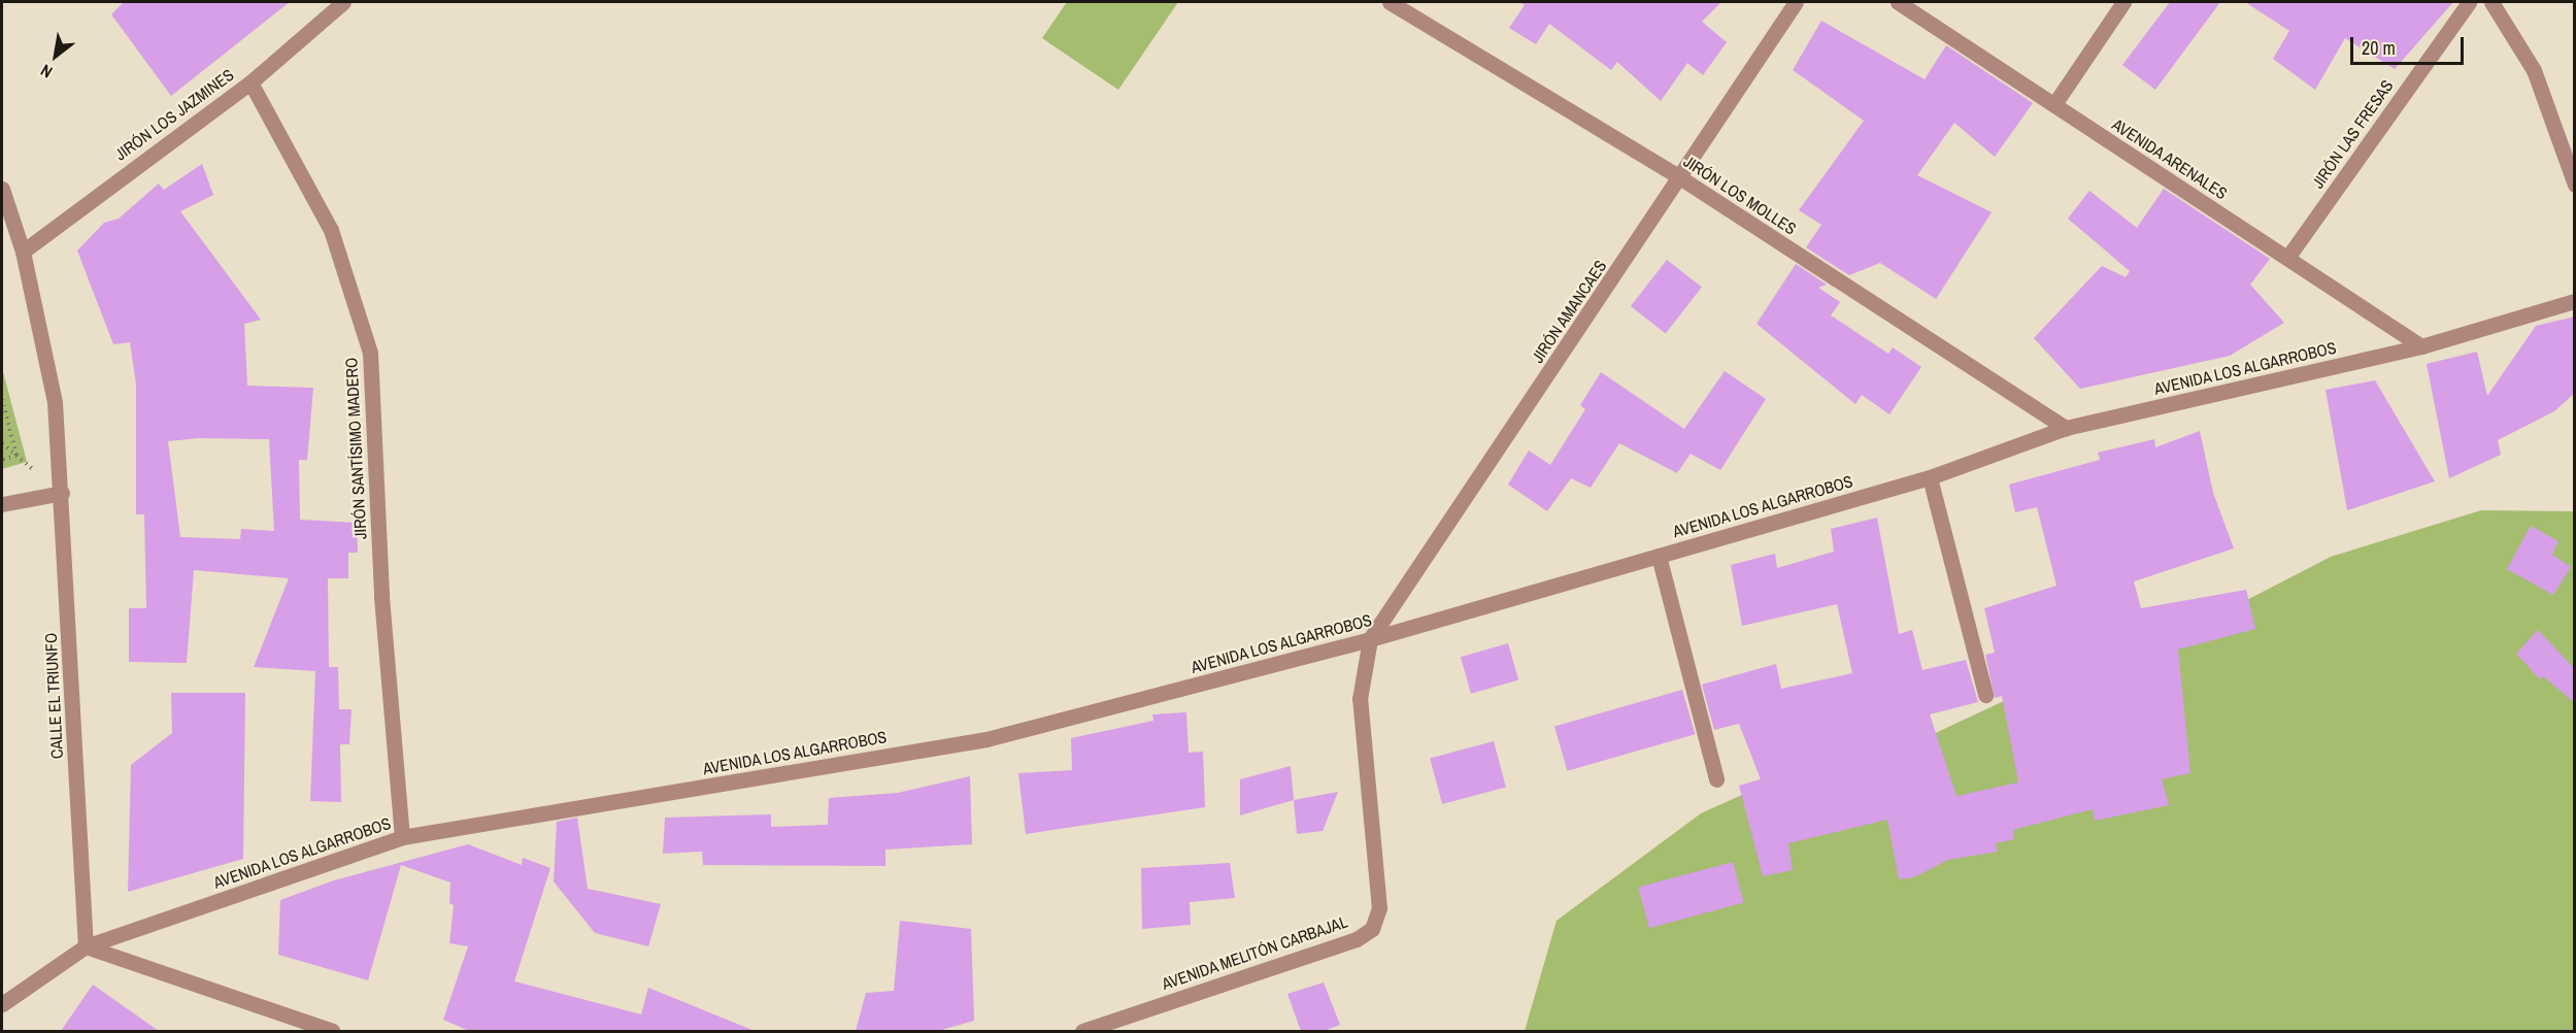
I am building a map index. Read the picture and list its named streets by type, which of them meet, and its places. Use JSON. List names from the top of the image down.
{
  "streets": {
    "street": [
      "JIRÓN LOS JAZMINES",
      "JIRÓN LAS FRESAS",
      "AVENIDA ARENALES",
      "JIRÓN LOS MOLLES",
      "JIRÓN AMANCAES",
      "AVENIDA LOS ALGARROBOS",
      "JIRÓN SANTÍSIMO MADERO",
      "CALLE EL TRIUNFO",
      "AVENIDA MELITÓN CARBAJAL"
    ]
  },
  "crossings": [
    ["JIRÓN LOS JAZMINES", "JIRÓN SANTÍSIMO MADERO"],
    ["JIRÓN LOS JAZMINES", "CALLE EL TRIUNFO"],
    ["JIRÓN LAS FRESAS", "AVENIDA ARENALES"],
    ["AVENIDA ARENALES", "AVENIDA LOS ALGARROBOS"],
    ["JIRÓN LOS MOLLES", "JIRÓN AMANCAES"],
    ["JIRÓN LOS MOLLES", "AVENIDA LOS ALGARROBOS"],
    ["JIRÓN AMANCAES", "AVENIDA LOS ALGARROBOS"],
    ["JIRÓN AMANCAES", "AVENIDA MELITÓN CARBAJAL"],
    ["AVENIDA LOS ALGARROBOS", "JIRÓN SANTÍSIMO MADERO"],
    ["AVENIDA LOS ALGARROBOS", "CALLE EL TRIUNFO"],
    ["AVENIDA LOS ALGARROBOS", "AVENIDA MELITÓN CARBAJAL"]
  ],
  "scale_bar": "20 m",
  "north": "bottom left"
}
